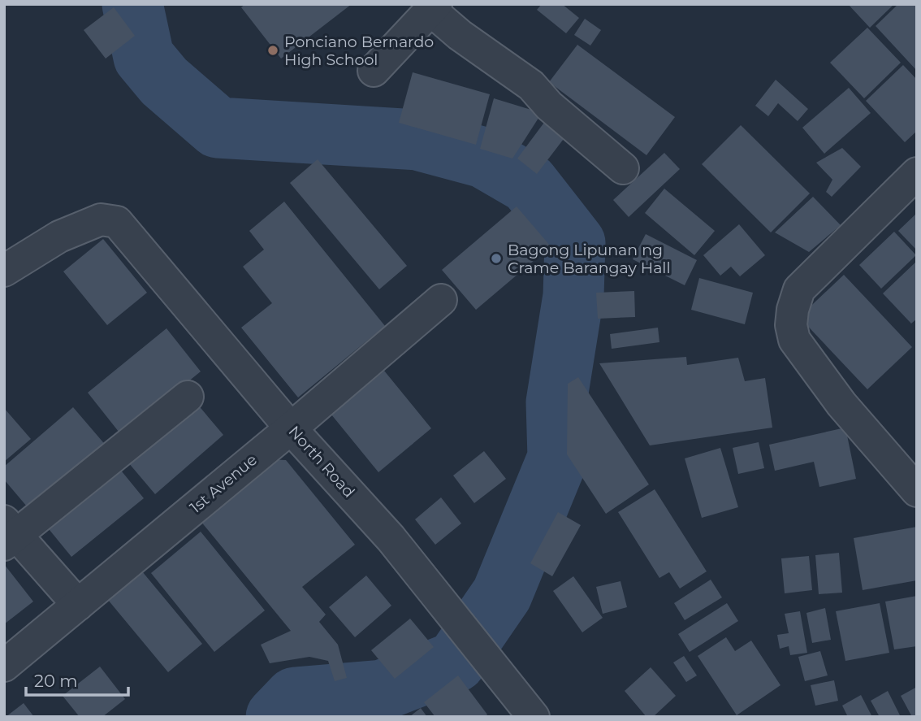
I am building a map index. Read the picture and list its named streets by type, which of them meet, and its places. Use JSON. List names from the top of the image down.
{
  "streets": {
    "street": ["North Road", "1st Avenue"]
  },
  "crossings": [
    ["North Road", "1st Avenue"]
  ],
  "places": ["Ponciano Bernardo High School", "Bagong Lipunan ng Crame Barangay Hall"],
  "scale_bar": "20 m"
}
